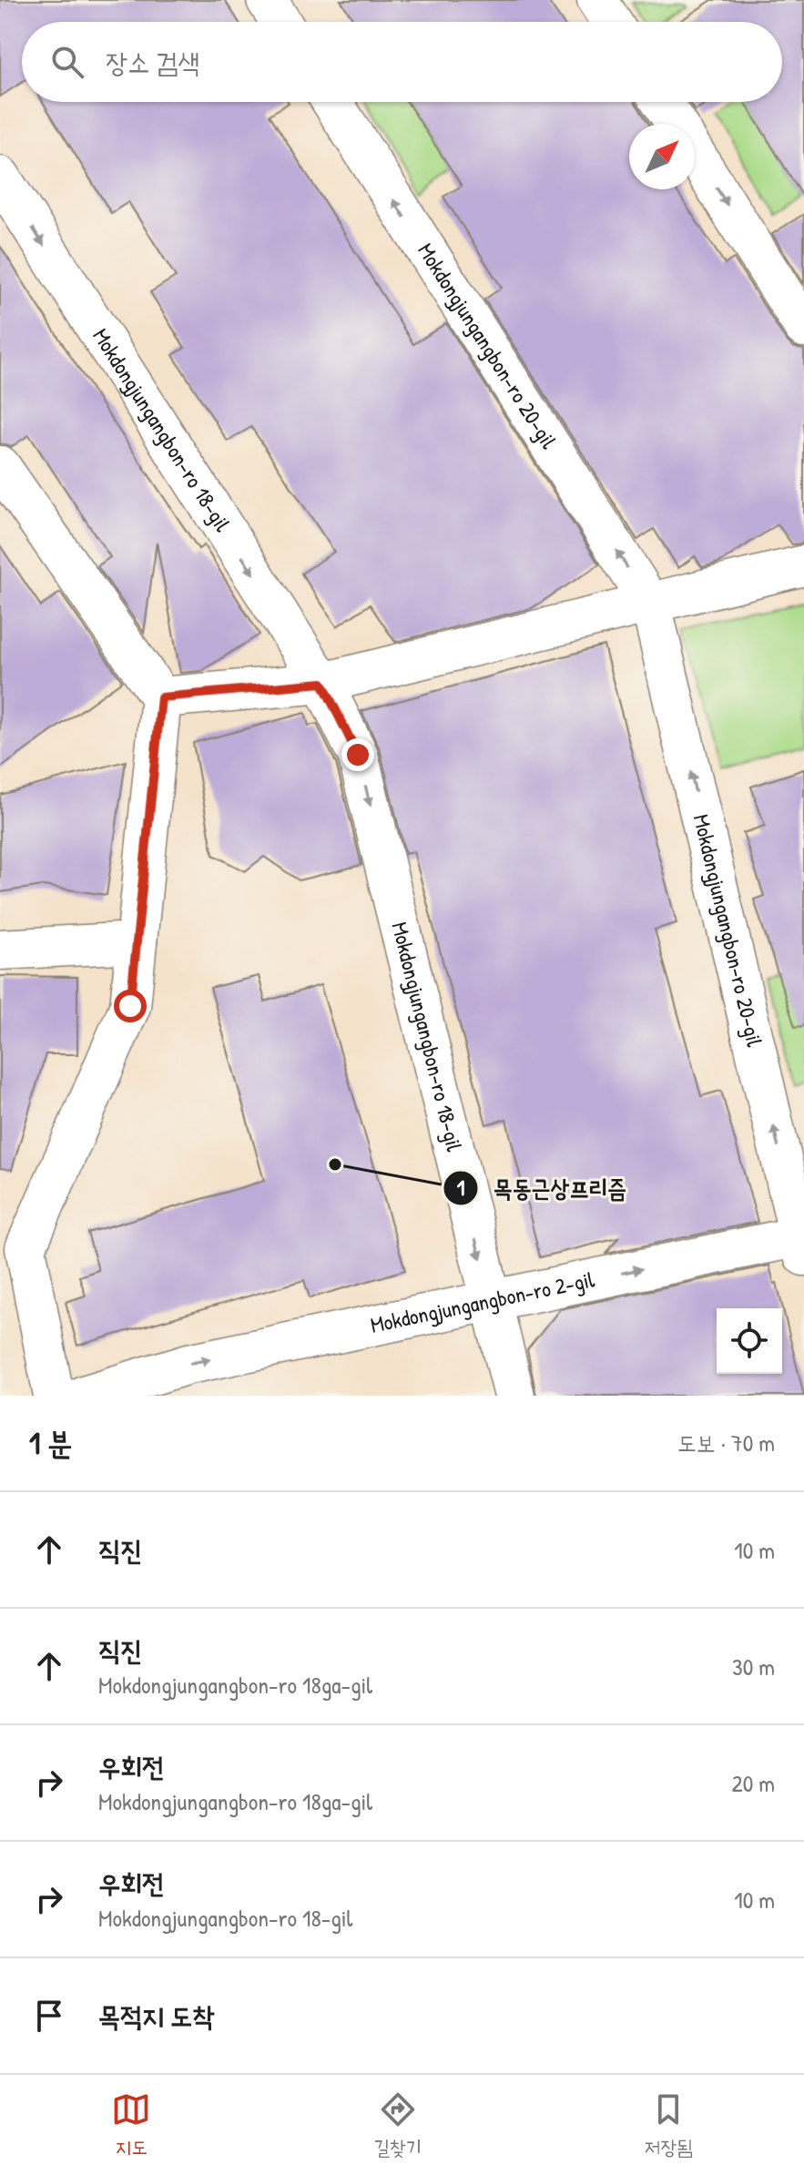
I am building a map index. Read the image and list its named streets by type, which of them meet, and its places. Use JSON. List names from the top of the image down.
{
  "streets": {
    "street": ["Mokdongjungangbon-ro 20-gil", "Mokdongjungangbon-ro 18-gil", "Mokdongjungangbon-ro 2-gil"]
  },
  "crossings": [
    ["Mokdongjungangbon-ro 20-gil", "Mokdongjungangbon-ro 2-gil"],
    ["Mokdongjungangbon-ro 18-gil", "Mokdongjungangbon-ro 2-gil"]
  ],
  "one_way": ["Mokdongjungangbon-ro 20-gil", "Mokdongjungangbon-ro 18-gil", "Mokdongjungangbon-ro 2-gil"],
  "places": ["목동근상프리즘"],
  "north": "top right",
  "page": {
    "search": "장소 검색",
    "heading": ["1 분", "도보 · 70 m"],
    "list": [
      ["직진", "10 m"],
      ["직진", "Mokdongjungangbon-ro 18ga-gil", "30 m"],
      ["우회전", "Mokdongjungangbon-ro 18ga-gil", "20 m"],
      ["우회전", "Mokdongjungangbon-ro 18-gil", "10 m"],
      "목적지 도착"
    ],
    "nav": ["지도", "길찾기", "저장됨"]
  }
}
